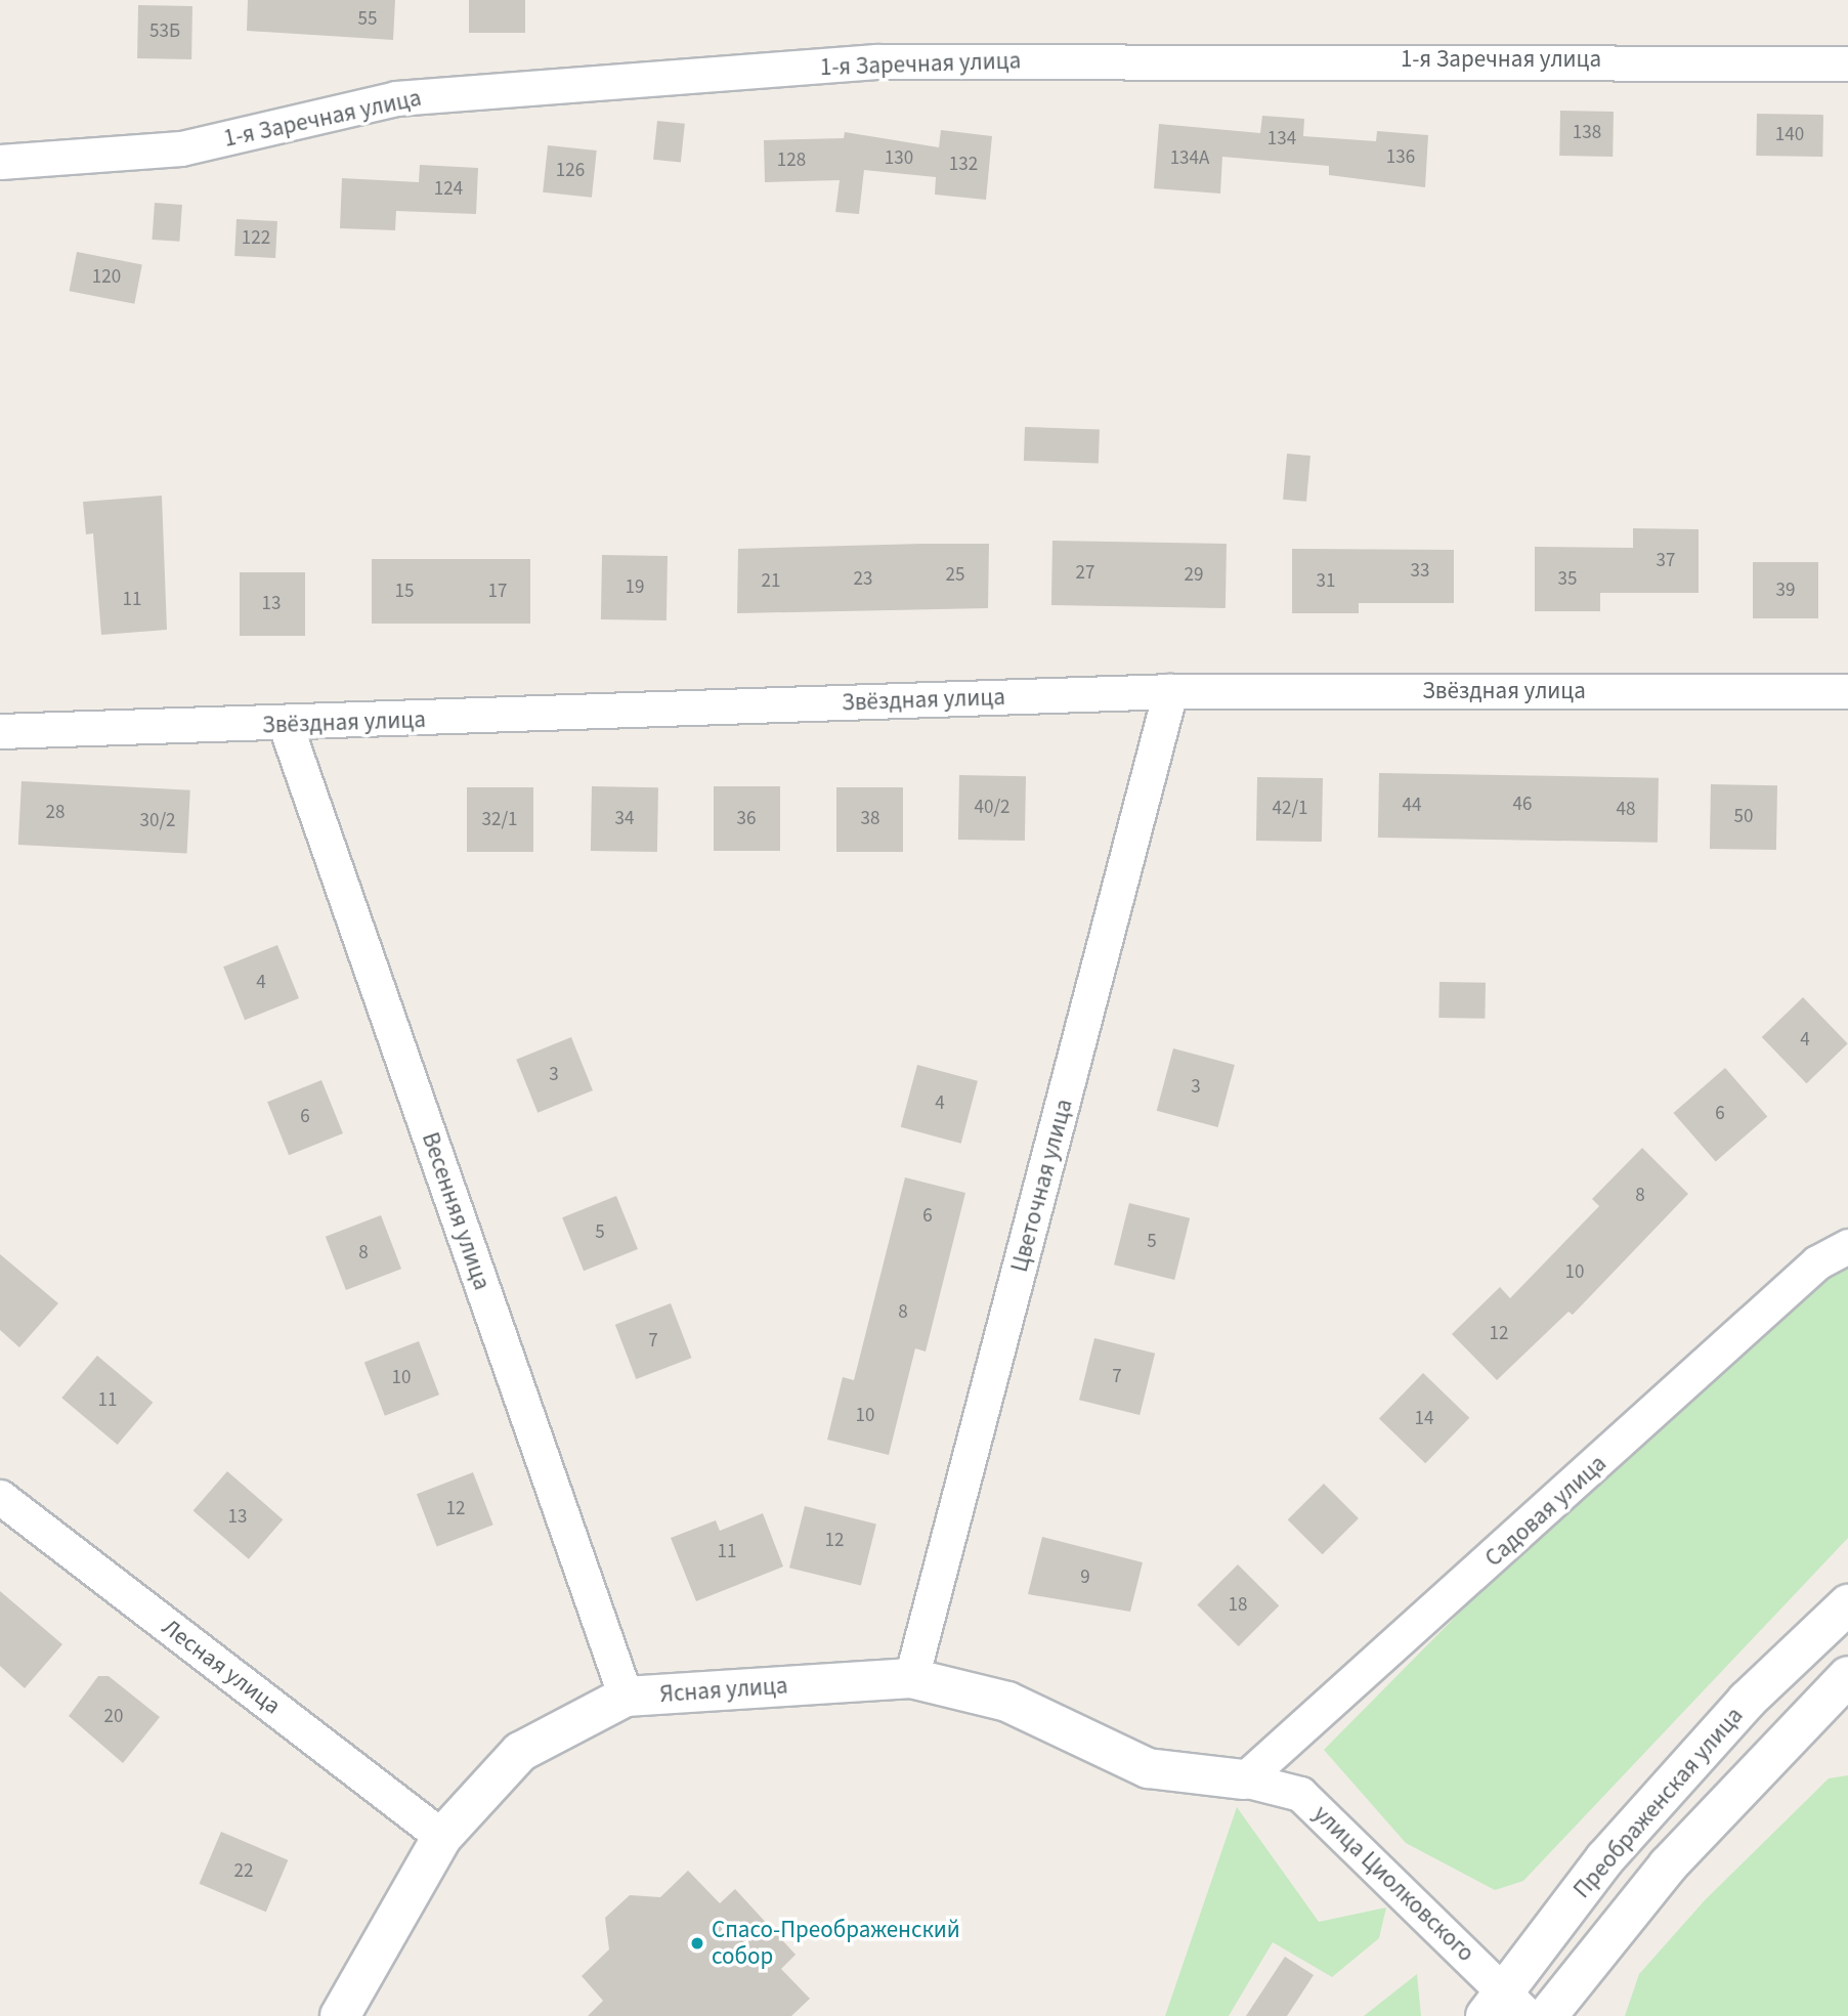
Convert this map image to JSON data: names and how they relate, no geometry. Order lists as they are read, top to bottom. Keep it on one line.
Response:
{"streets":{"street":["1-я Заречная улица","Звёздная улица","Цветочная улица","Весенняя улица","Садовая улица","Лесная улица","Ясная улица","Преображенская улица","улица Циолковского"]},"crossings":[["Звёздная улица","Цветочная улица"],["Звёздная улица","Весенняя улица"],["Цветочная улица","Ясная улица"],["Весенняя улица","Ясная улица"],["Садовая улица","Ясная улица"],["Садовая улица","улица Циолковского"],["Лесная улица","Ясная улица"],["Ясная улица","улица Циолковского"],["Преображенская улица","улица Циолковского"]],"places":["Спасо-Преображенский собор"],"house_numbers":["55","53Б","138","140","134","136","130","134А","128","132","126","124","122","120","37","33","27","25","29","23","35","21","31","19","39","15","17","11","13","46","44","40/2","42/1","48","28","50","34","36","38","32/1","30/2","4","4","3","3","4","6","6","8","6","5","5","8","10","8","12","7","7","10","11","10","14","12","13","12","11","9","18","20","22"]}
